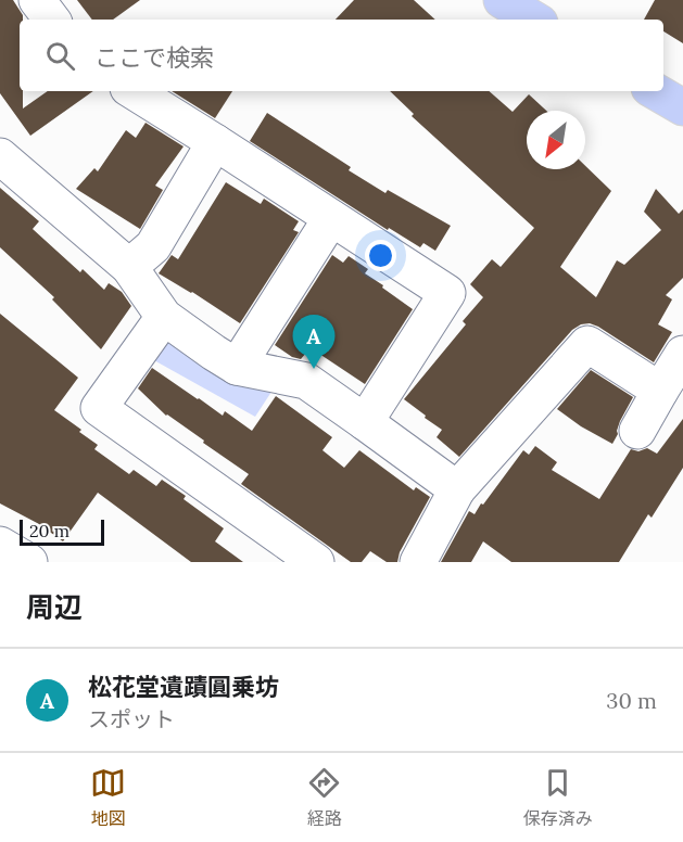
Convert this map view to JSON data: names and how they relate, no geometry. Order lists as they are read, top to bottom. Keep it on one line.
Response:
{"scale_bar":"20 m","north":"bottom left","page":{"search":"ここで検索","pins":"A","scale":"20 m","heading":"周辺","list":[{"mark":"A","name":"松花堂遺蹟圓乗坊","note":"スポット","value":"30 m"}],"nav":["地図","経路","保存済み"]}}
